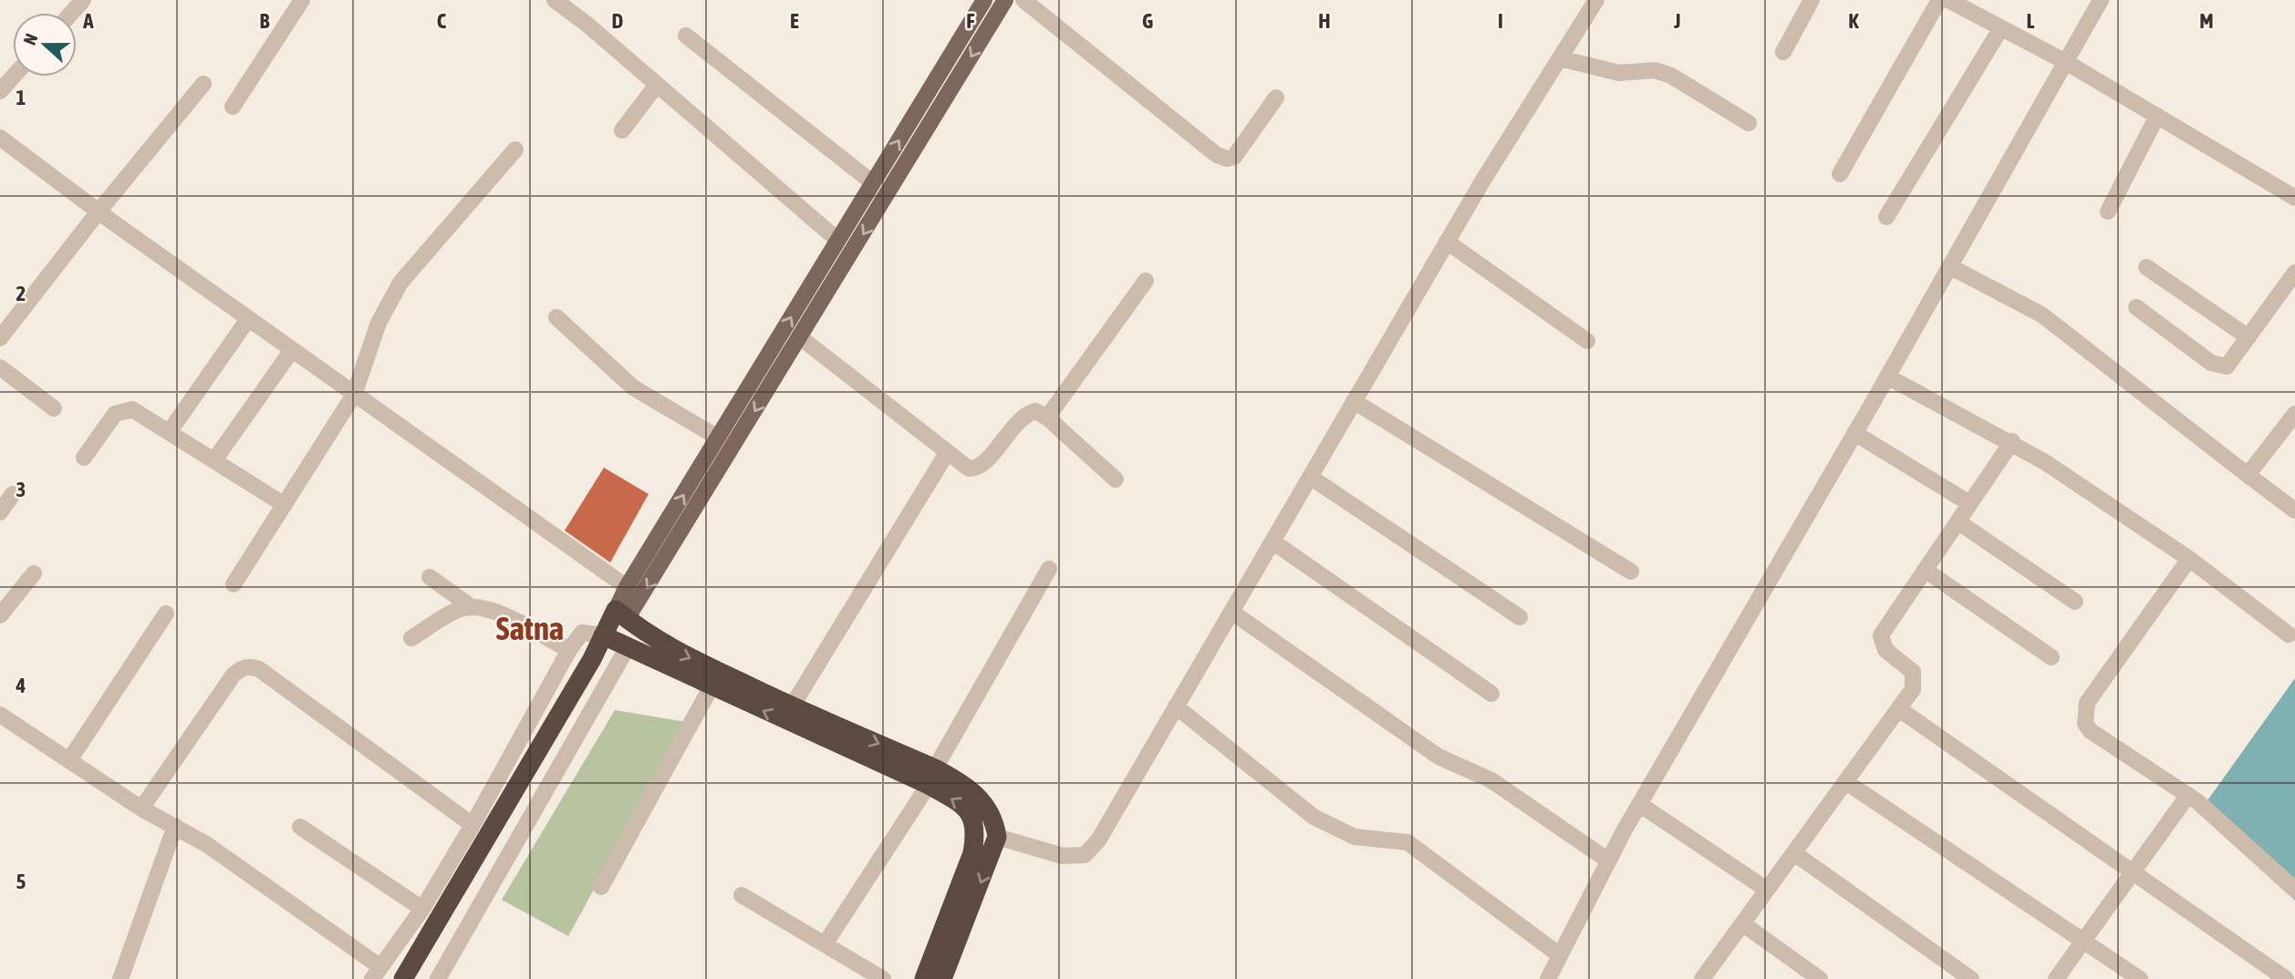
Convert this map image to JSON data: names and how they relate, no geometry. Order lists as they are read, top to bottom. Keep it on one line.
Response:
{"districts":["Satna"],"north":"left","grid":{"columns":["A","B","C","D","E","F","G","H","I","J","K","L","M"],"rows":["1","2","3","4","5"]}}
